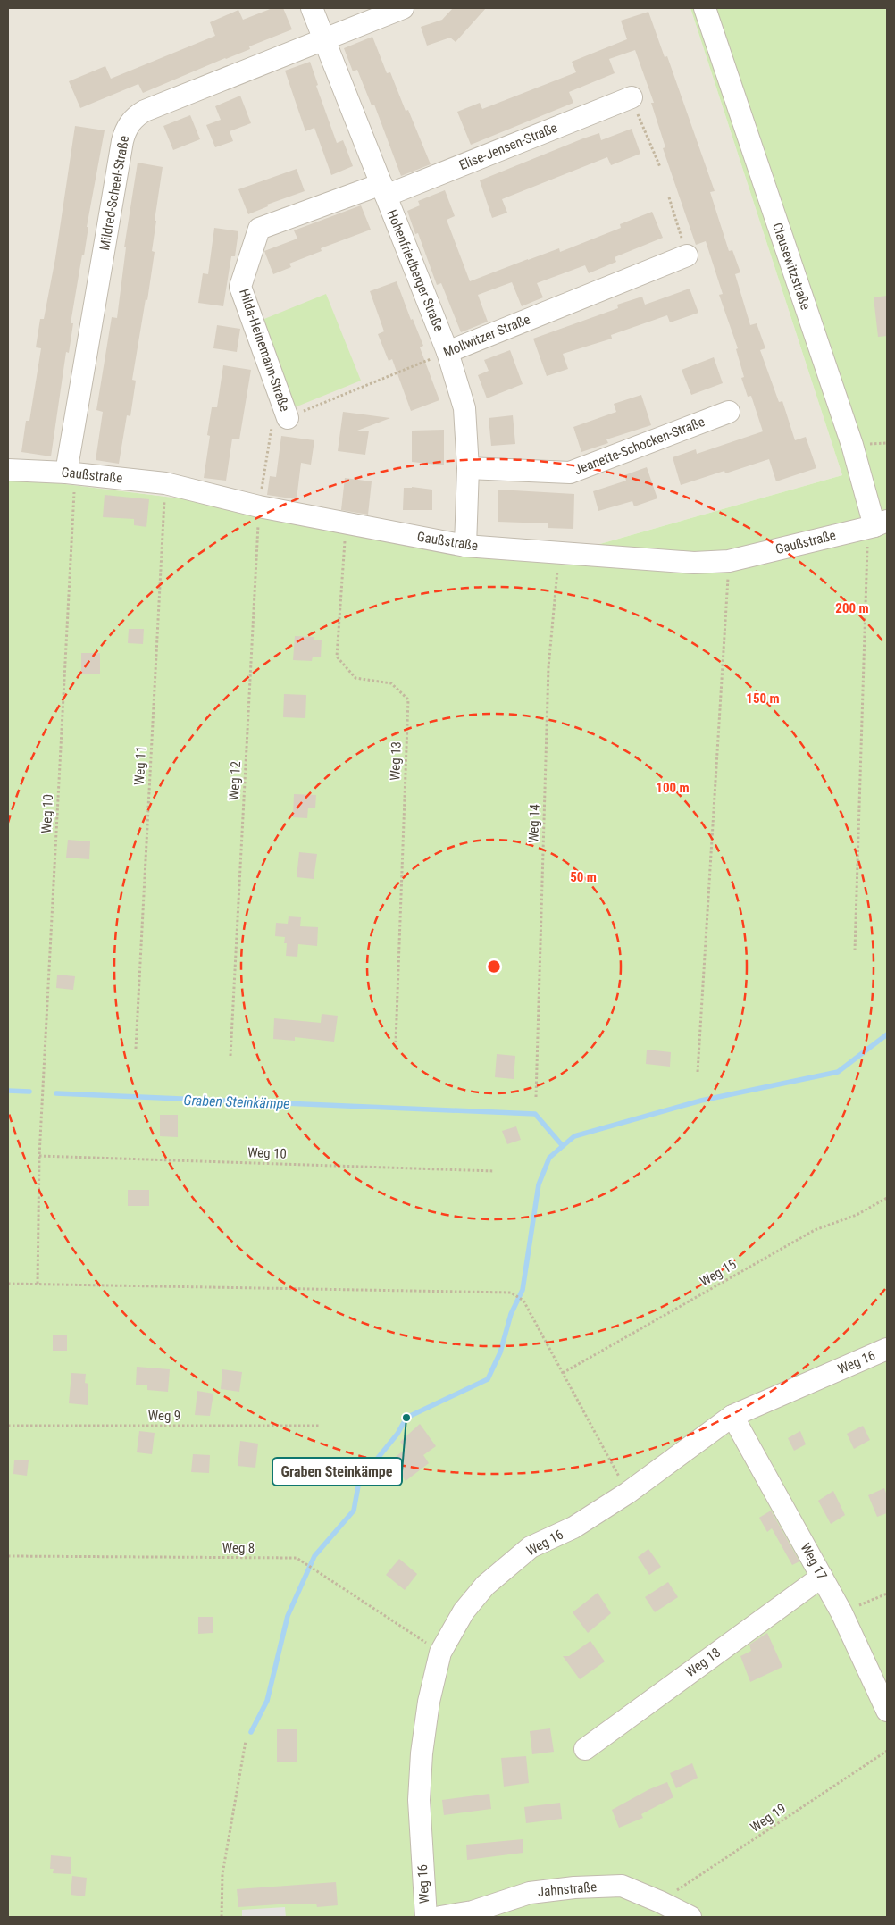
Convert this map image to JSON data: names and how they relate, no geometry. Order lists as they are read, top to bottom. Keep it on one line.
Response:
{"streets":{"street":["Elise-Jensen-Straße","Mildred-Scheel-Straße","Clausewitzstraße","Hohenfriedberger Straße","Mollwitzer Straße","Hilda-Heinemann-Straße","Jeanette-Schocken-Straße","Gaußstraße","Weg 16","Weg 17","Weg 18","Jahnstraße"],"path":["Weg 13","Weg 11","Weg 12","Weg 10","Weg 14","Weg 15","Weg 9","Weg 8","Weg 19"]},"crossings":[["Elise-Jensen-Straße","Hohenfriedberger Straße"],["Elise-Jensen-Straße","Hilda-Heinemann-Straße"],["Mildred-Scheel-Straße","Hohenfriedberger Straße"],["Mildred-Scheel-Straße","Gaußstraße"],["Mildred-Scheel-Straße","Weg 10"],["Clausewitzstraße","Gaußstraße"],["Hohenfriedberger Straße","Mollwitzer Straße"],["Hohenfriedberger Straße","Hilda-Heinemann-Straße"],["Hohenfriedberger Straße","Jeanette-Schocken-Straße"],["Hohenfriedberger Straße","Gaußstraße"],["Mollwitzer Straße","Hilda-Heinemann-Straße"],["Mollwitzer Straße","Gaußstraße"],["Mollwitzer Straße","Weg 12"],["Gaußstraße","Weg 13"],["Gaußstraße","Weg 11"],["Gaußstraße","Weg 12"],["Gaußstraße","Weg 10"],["Gaußstraße","Weg 14"],["Weg 16","Weg 8"],["Weg 16","Weg 17"],["Weg 17","Weg 18"],["Weg 19","Jahnstraße"]],"water":["Graben Steinkämpe"],"places":["Graben Steinkämpe"],"rings":["200 m","150 m","100 m","50 m"]}
